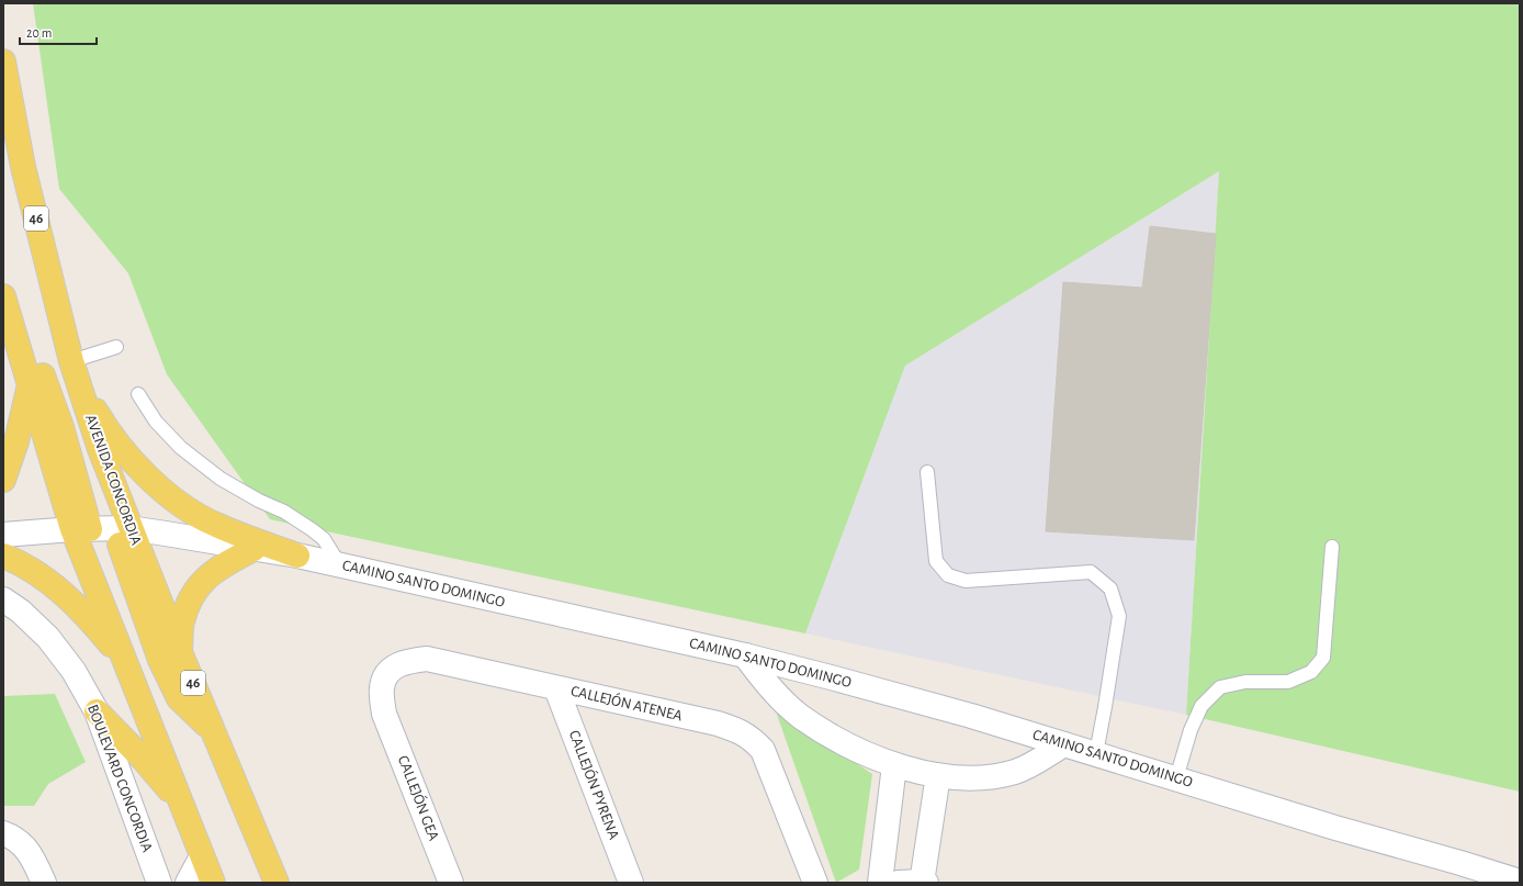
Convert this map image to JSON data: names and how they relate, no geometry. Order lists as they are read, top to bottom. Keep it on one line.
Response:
{"streets":{"main road":["46","AVENIDA CONCORDIA"],"street":["CAMINO SANTO DOMINGO","CALLEJÓN ATENEA","BOULEVARD CONCORDIA","CALLEJÓN PYRENA","CALLEJÓN GEA"]},"crossings":[["AVENIDA CONCORDIA","CAMINO SANTO DOMINGO"],["CALLEJÓN ATENEA","CALLEJÓN PYRENA"],["CALLEJÓN ATENEA","CALLEJÓN GEA"]],"scale_bar":"20 m"}
